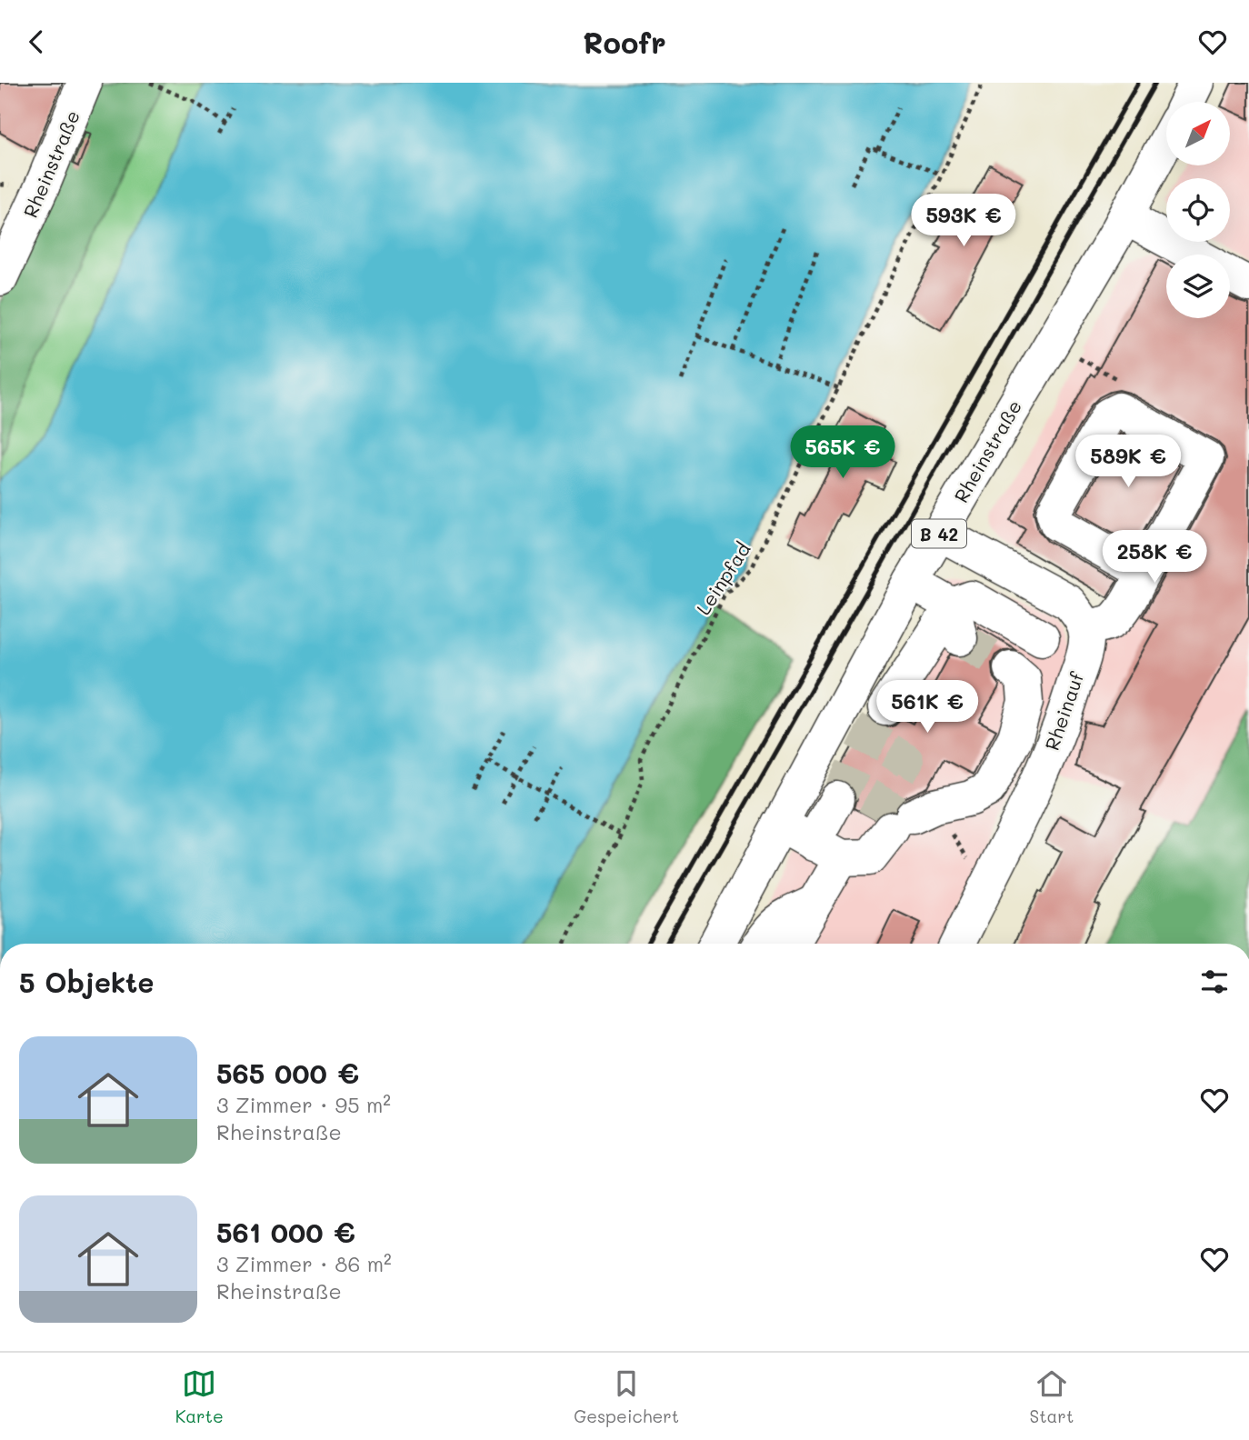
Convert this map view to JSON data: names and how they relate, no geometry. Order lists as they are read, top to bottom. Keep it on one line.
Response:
{"streets":{"main road":["Rheinstraße","B 42","Rheinauf"],"path":["Leinpfad"]},"north":"top right","page":{"header":"Roofr","price":["593K €","565K €","589K €","258K €","561K €"],"heading":"5 Objekte","list":[{"name":"565 000 €","note":"3 Zimmer · 95 m² · Rheinstraße"},{"name":"561 000 €","note":"3 Zimmer · 86 m² · Rheinstraße"}],"tabs":["Karte","Gespeichert","Start"]}}
